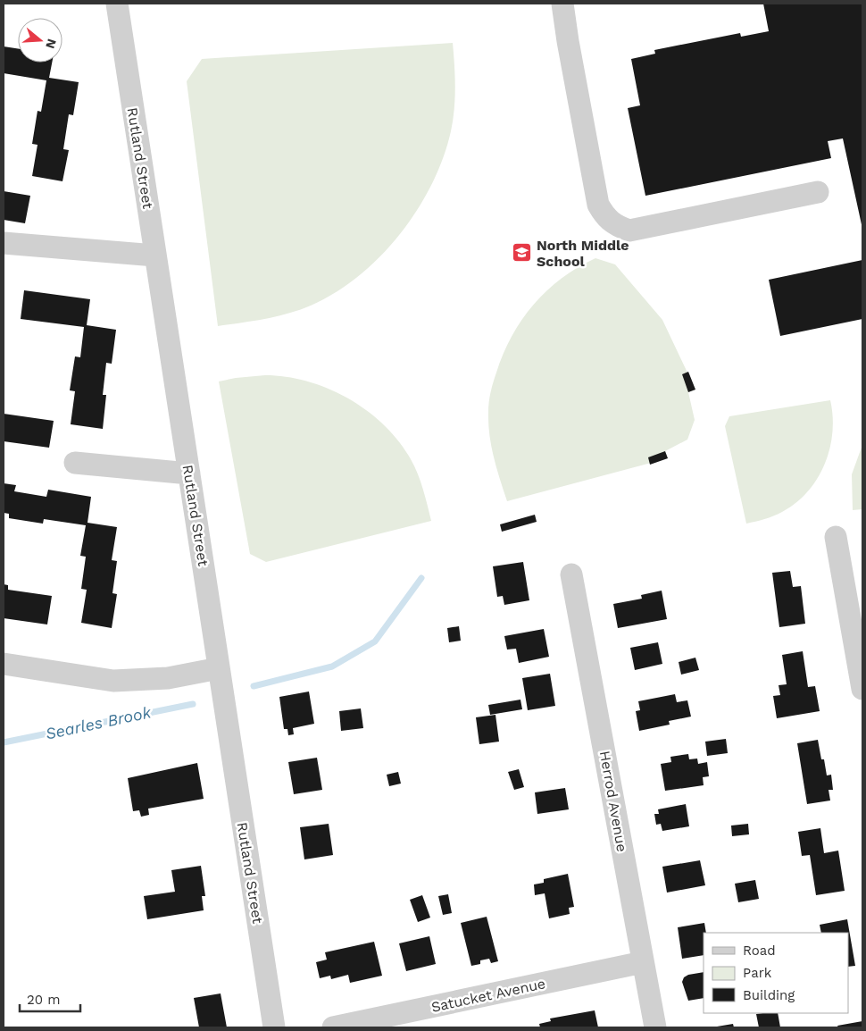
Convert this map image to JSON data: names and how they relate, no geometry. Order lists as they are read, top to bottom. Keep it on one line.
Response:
{"streets":{"street":["Rutland Street","Herrod Avenue","Satucket Avenue"]},"crossings":[["Herrod Avenue","Satucket Avenue"]],"water":["Searles Brook"],"places":{"school or university":["North Middle School"]},"legend":["Road","Park","Building"],"scale_bar":"20 m","north":"right"}
